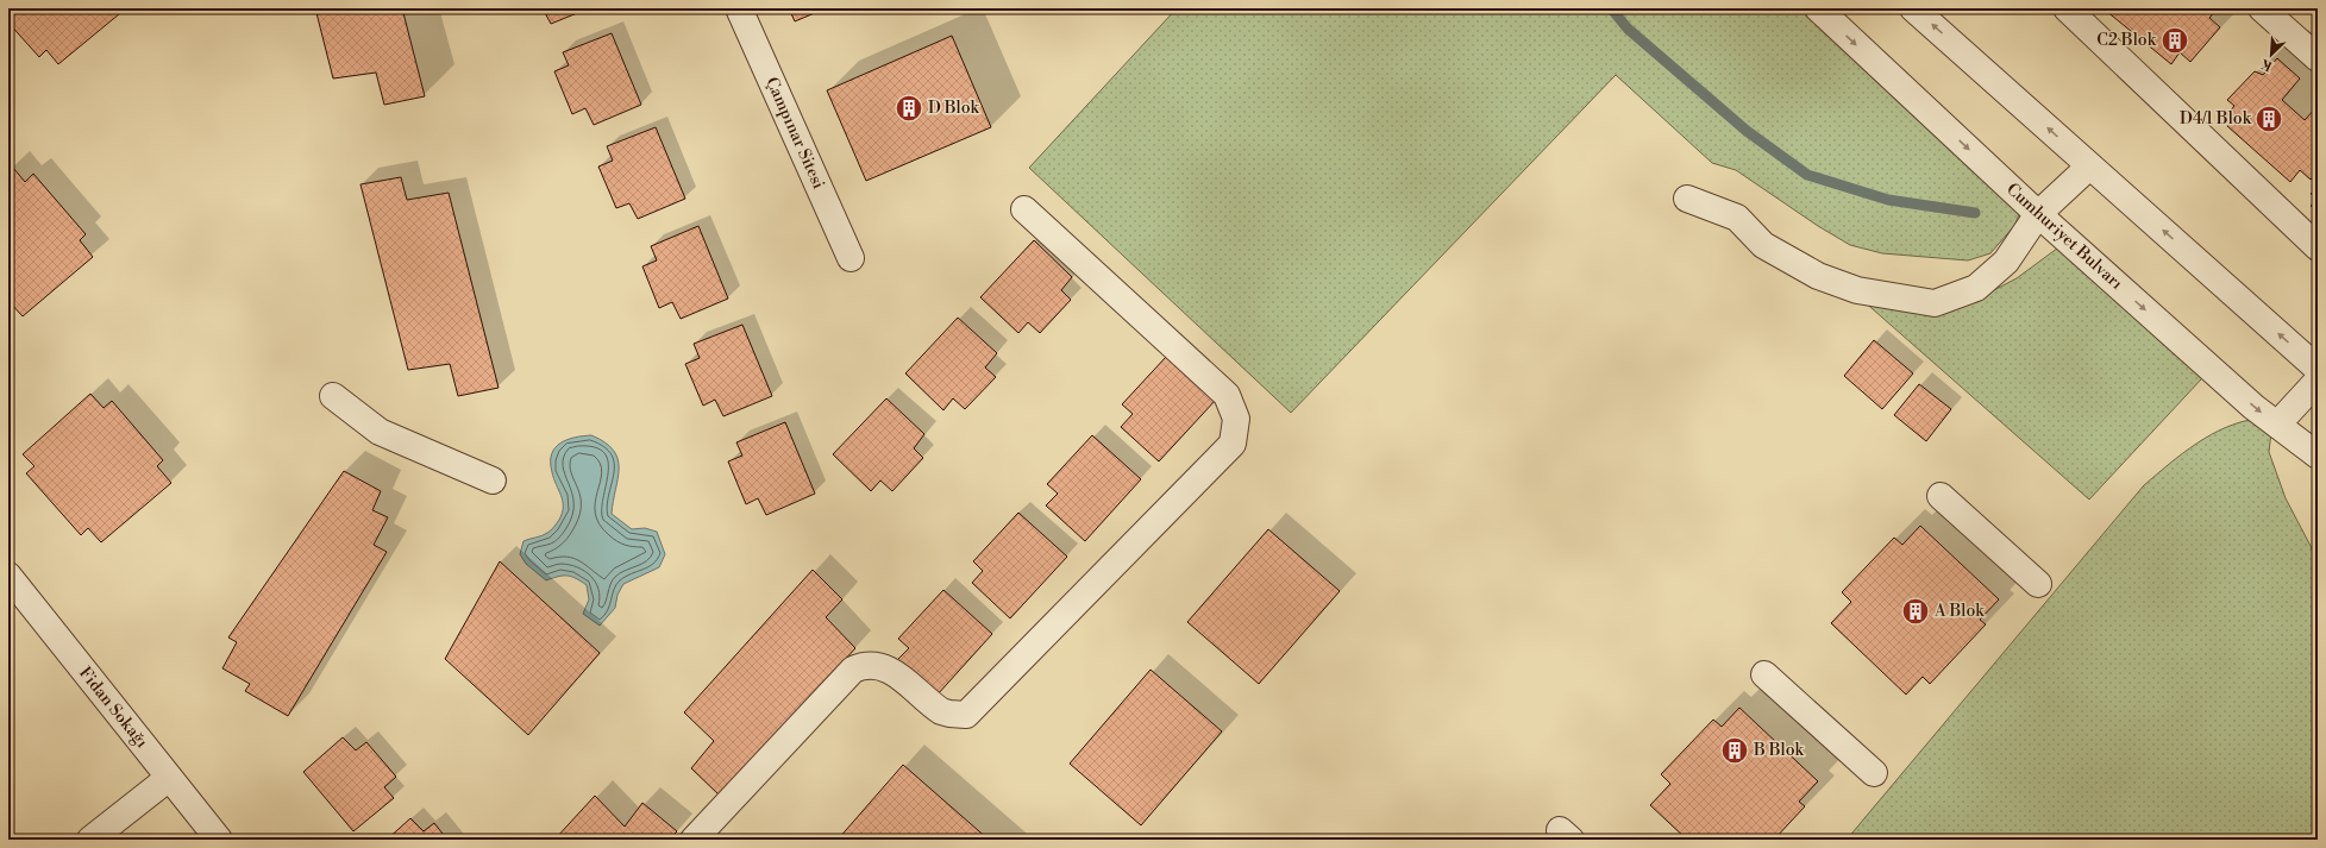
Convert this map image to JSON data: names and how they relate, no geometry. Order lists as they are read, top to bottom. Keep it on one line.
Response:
{"streets":{"street":["Çampınar Sitesi","Cumhuriyet Bulvarı","Fidan Sokağı"]},"places":{"building":["C2 Blok","D Blok","D4/1 Blok","A Blok","B Blok"]},"north":"bottom left"}
